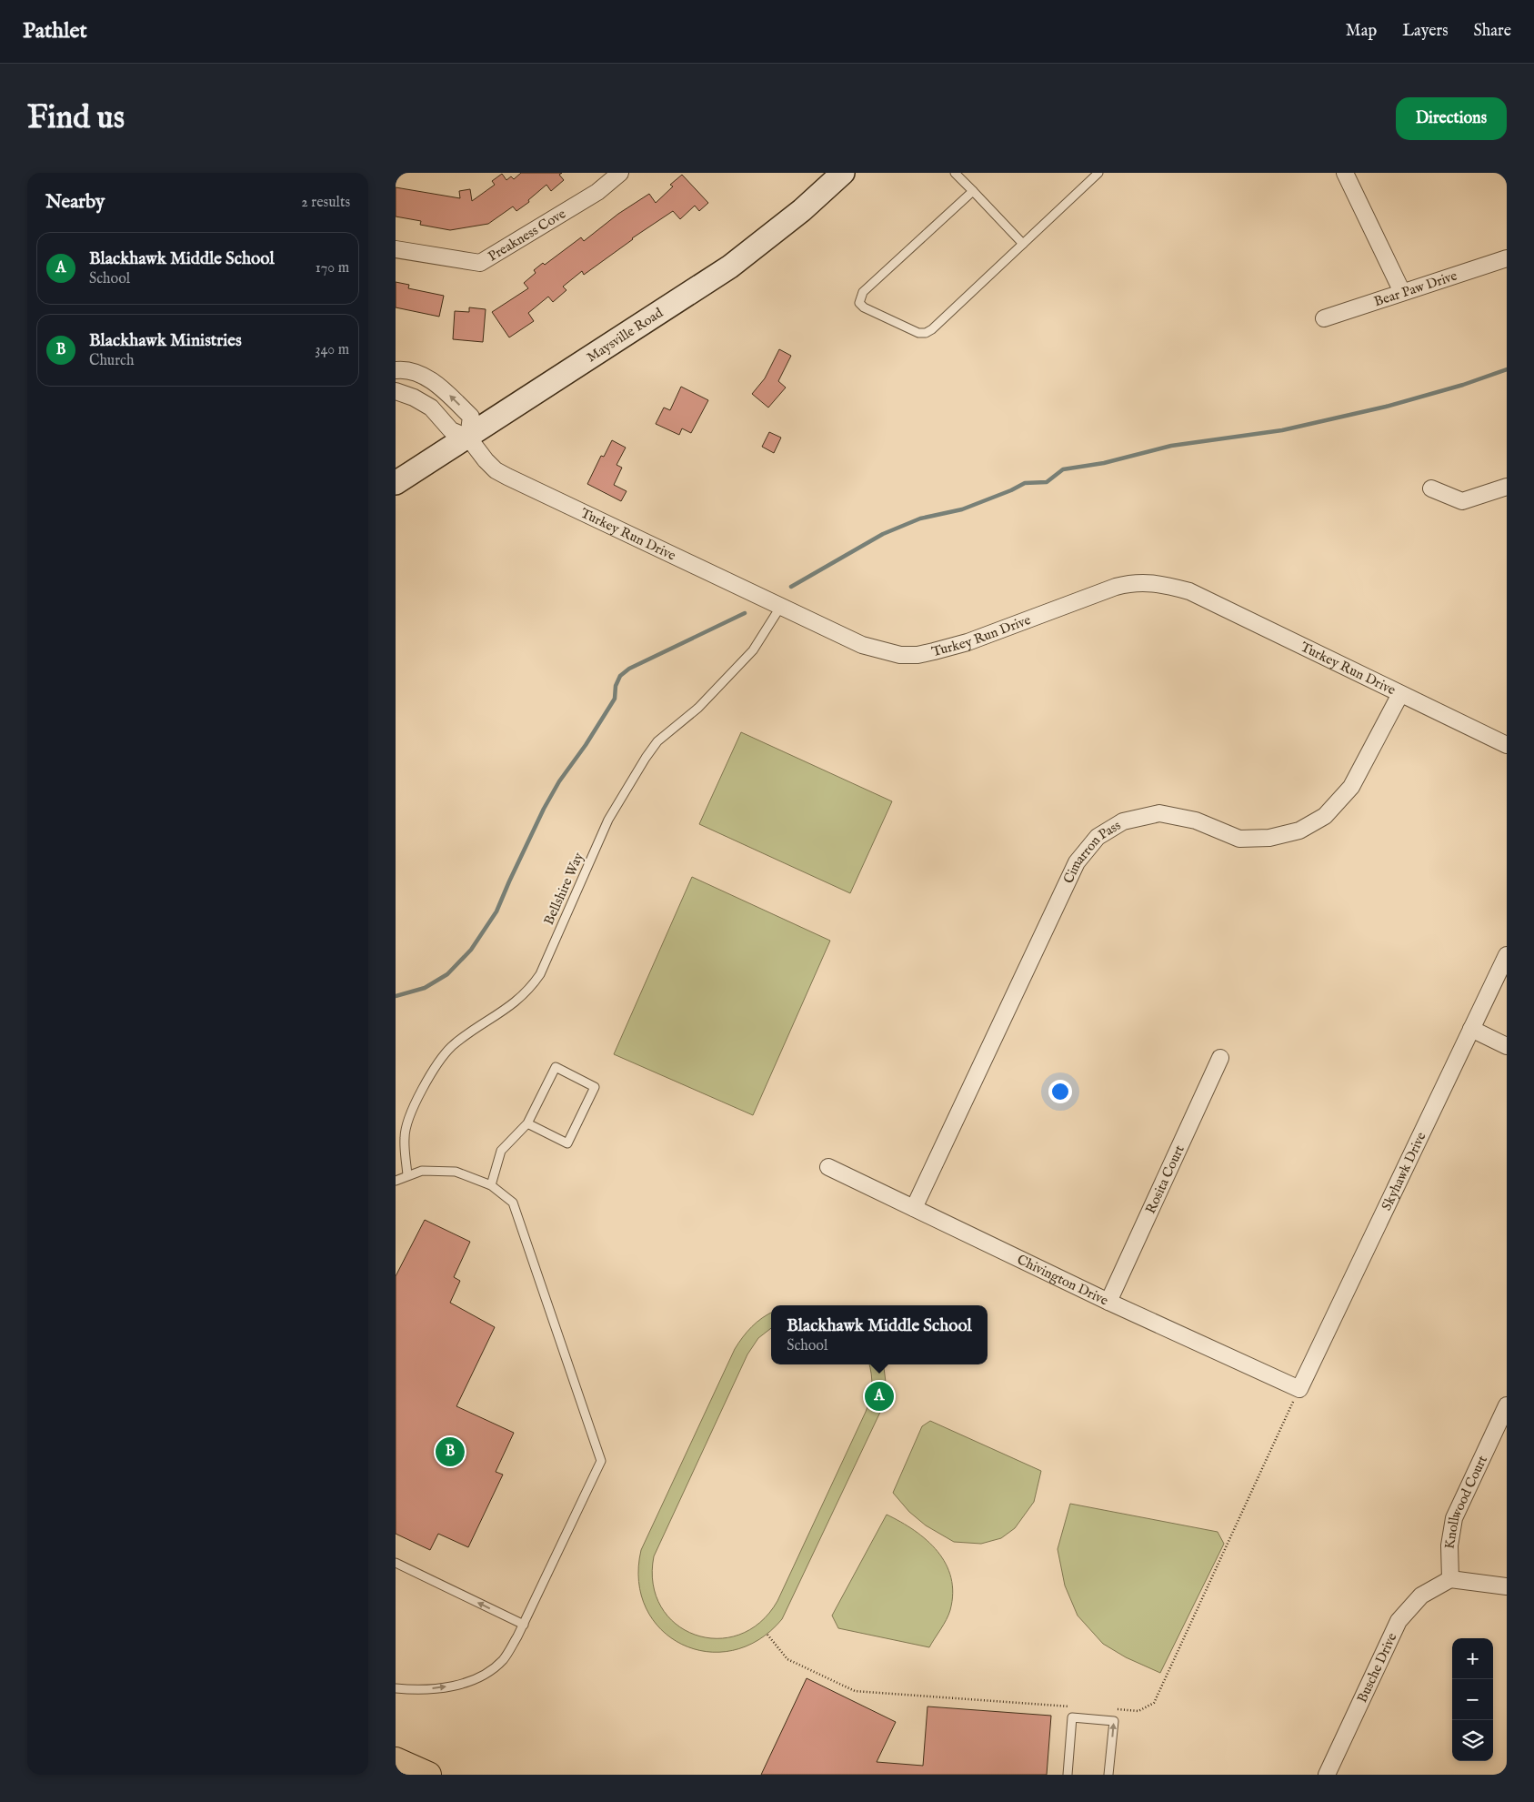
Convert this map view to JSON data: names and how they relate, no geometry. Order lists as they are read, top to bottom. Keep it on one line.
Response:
{"streets":{"main road":["Maysville Road"],"street":["Preakness Cove","Bear Paw Drive","Turkey Run Drive","Cimarron Pass","Skyhawk Drive","Rosita Court","Chivington Drive","Knollwood Court","Busche Drive"],"lane":["Bellshire Way"]},"crossings":[["Maysville Road","Turkey Run Drive"],["Turkey Run Drive","Cimarron Pass"],["Turkey Run Drive","Bellshire Way"],["Cimarron Pass","Chivington Drive"],["Skyhawk Drive","Chivington Drive"],["Rosita Court","Chivington Drive"],["Knollwood Court","Busche Drive"]],"page":{"header":"Pathlet","nav":["Map","Layers","Share"],"buttons":"Directions","title":"Find us","heading":["Nearby","2 results"],"list":[{"mark":"A","name":"Blackhawk Middle School","note":"School","value":"170 m"},{"mark":"B","name":"Blackhawk Ministries","note":"Church","value":"340 m"}],"popup":["Blackhawk Middle School","School"],"pins":["A","B"],"map_buttons":["+","−"]}}
